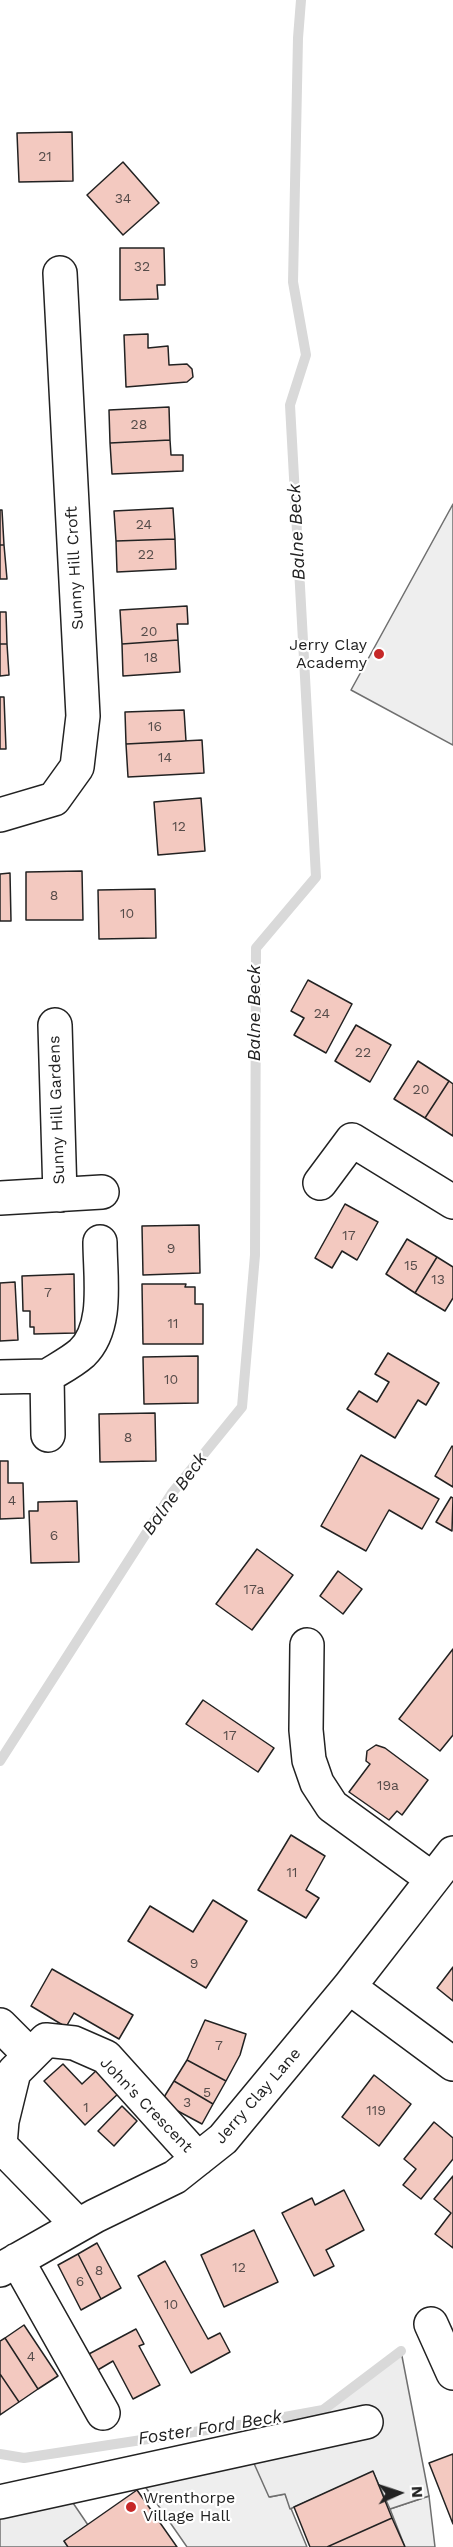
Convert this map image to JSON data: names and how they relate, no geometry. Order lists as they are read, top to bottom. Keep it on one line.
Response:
{"streets":{"street":["Sunny Hill Croft","Sunny Hill Gardens","Jerry Clay Lane","John's Crescent"]},"crossings":[["Jerry Clay Lane","John's Crescent"]],"water":["Balne Beck","Foster Ford Beck"],"places":["Jerry Clay Academy","Wrenthorpe Village Hall"],"house_numbers":["21","34","32","28","24","22","20","18","16","14","12","8","10","24","22","20","17","9","15","13","7","11","10","8","4","6","17a","17","19a","11","9","7","5","3","1","119","12","8","6","10","4"],"north":"right"}
